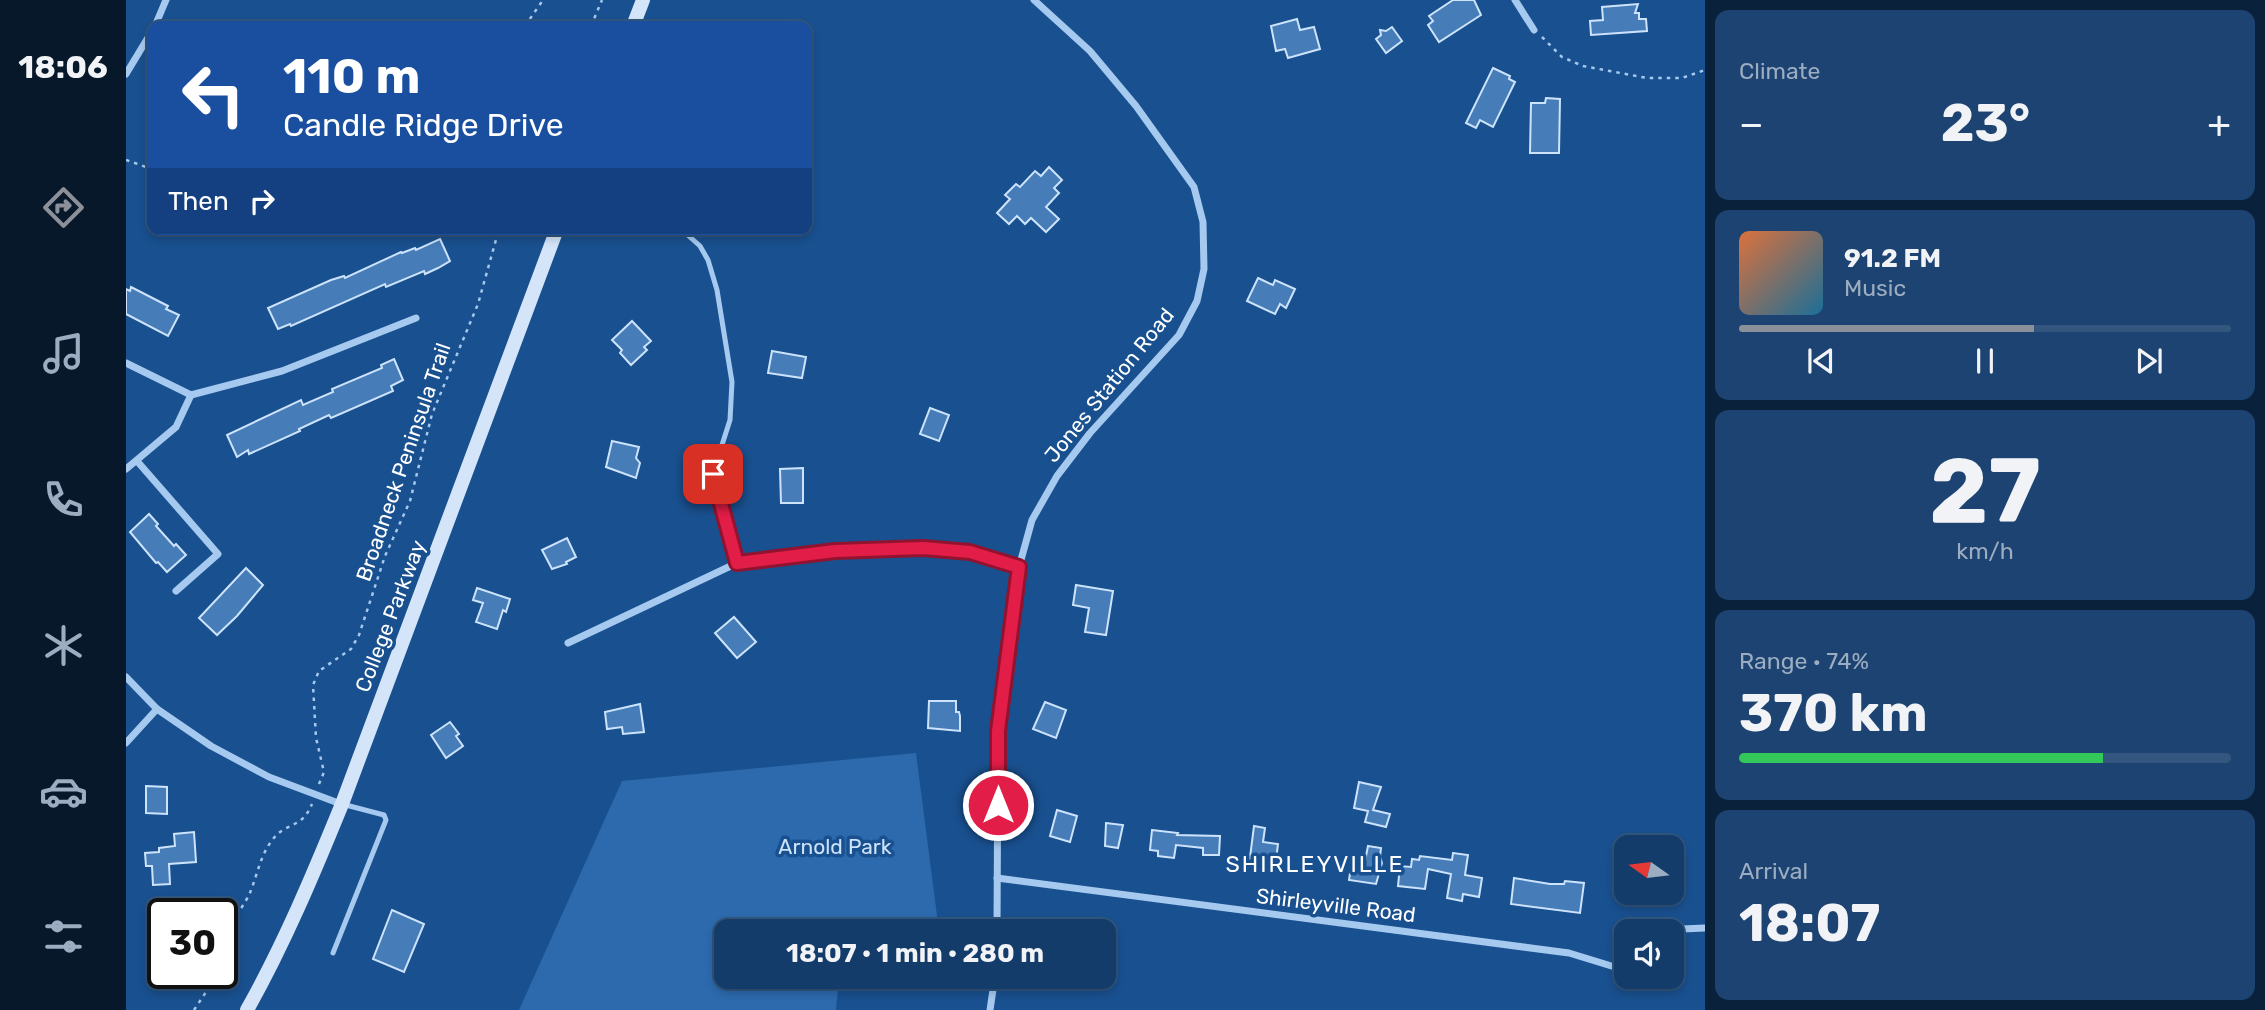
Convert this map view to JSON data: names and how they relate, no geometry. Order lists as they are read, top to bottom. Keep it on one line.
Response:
{"streets":{"main road":["College Parkway"],"street":["Jones Station Road","Shirleyville Road"],"path":["Broadneck Peninsula Trail"]},"crossings":[["Jones Station Road","Shirleyville Road"]],"districts":["SHIRLEYVILLE"],"parks":["Arnold Park"],"north":"left","page":{"tabs":"18:06","tile":["Climate",["27","km/h"],["Range · 74%","370 km"],["Arrival","18:07"]],"turn":["110 m","Candle Ridge Drive"],"heat":["−","23°","+"],"then":"Then","song":["91.2 FM","Music"],"limit":"30","trip":"18:07 · 1 min · 280 m"}}
